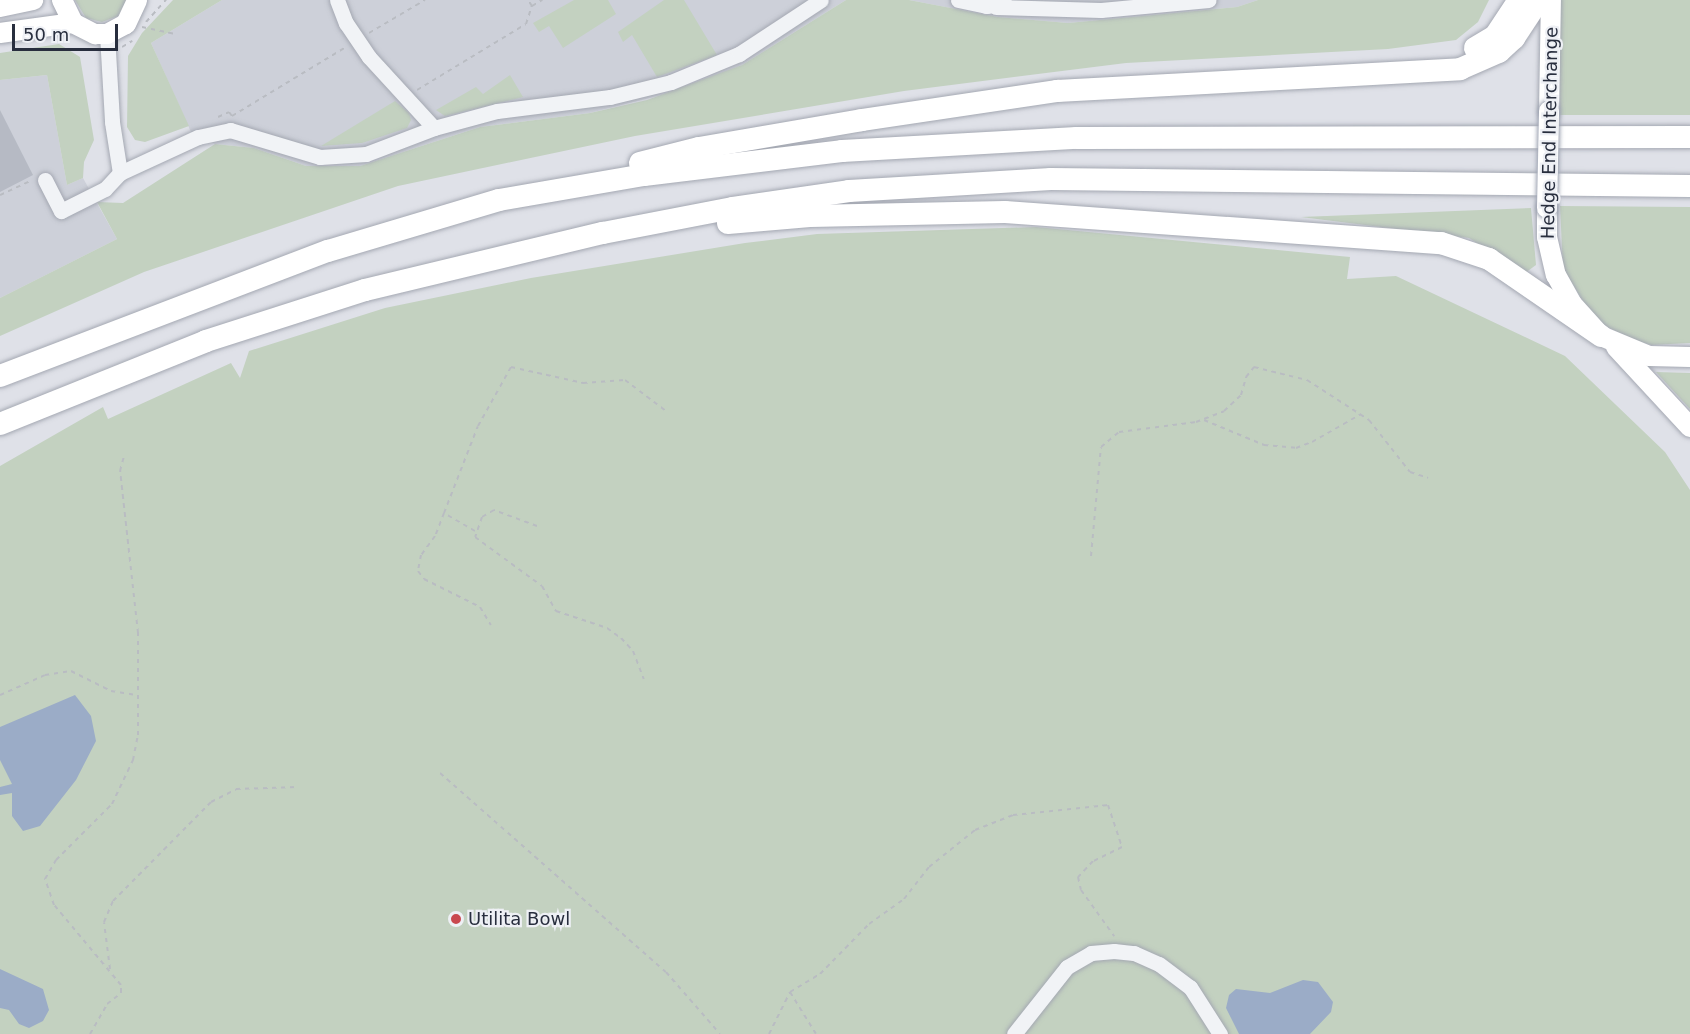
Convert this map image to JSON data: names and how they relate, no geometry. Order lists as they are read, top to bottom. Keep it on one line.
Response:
{"streets":{"main road":["Hedge End Interchange"]},"places":["Utilita Bowl"],"scale_bar":"50 m"}
